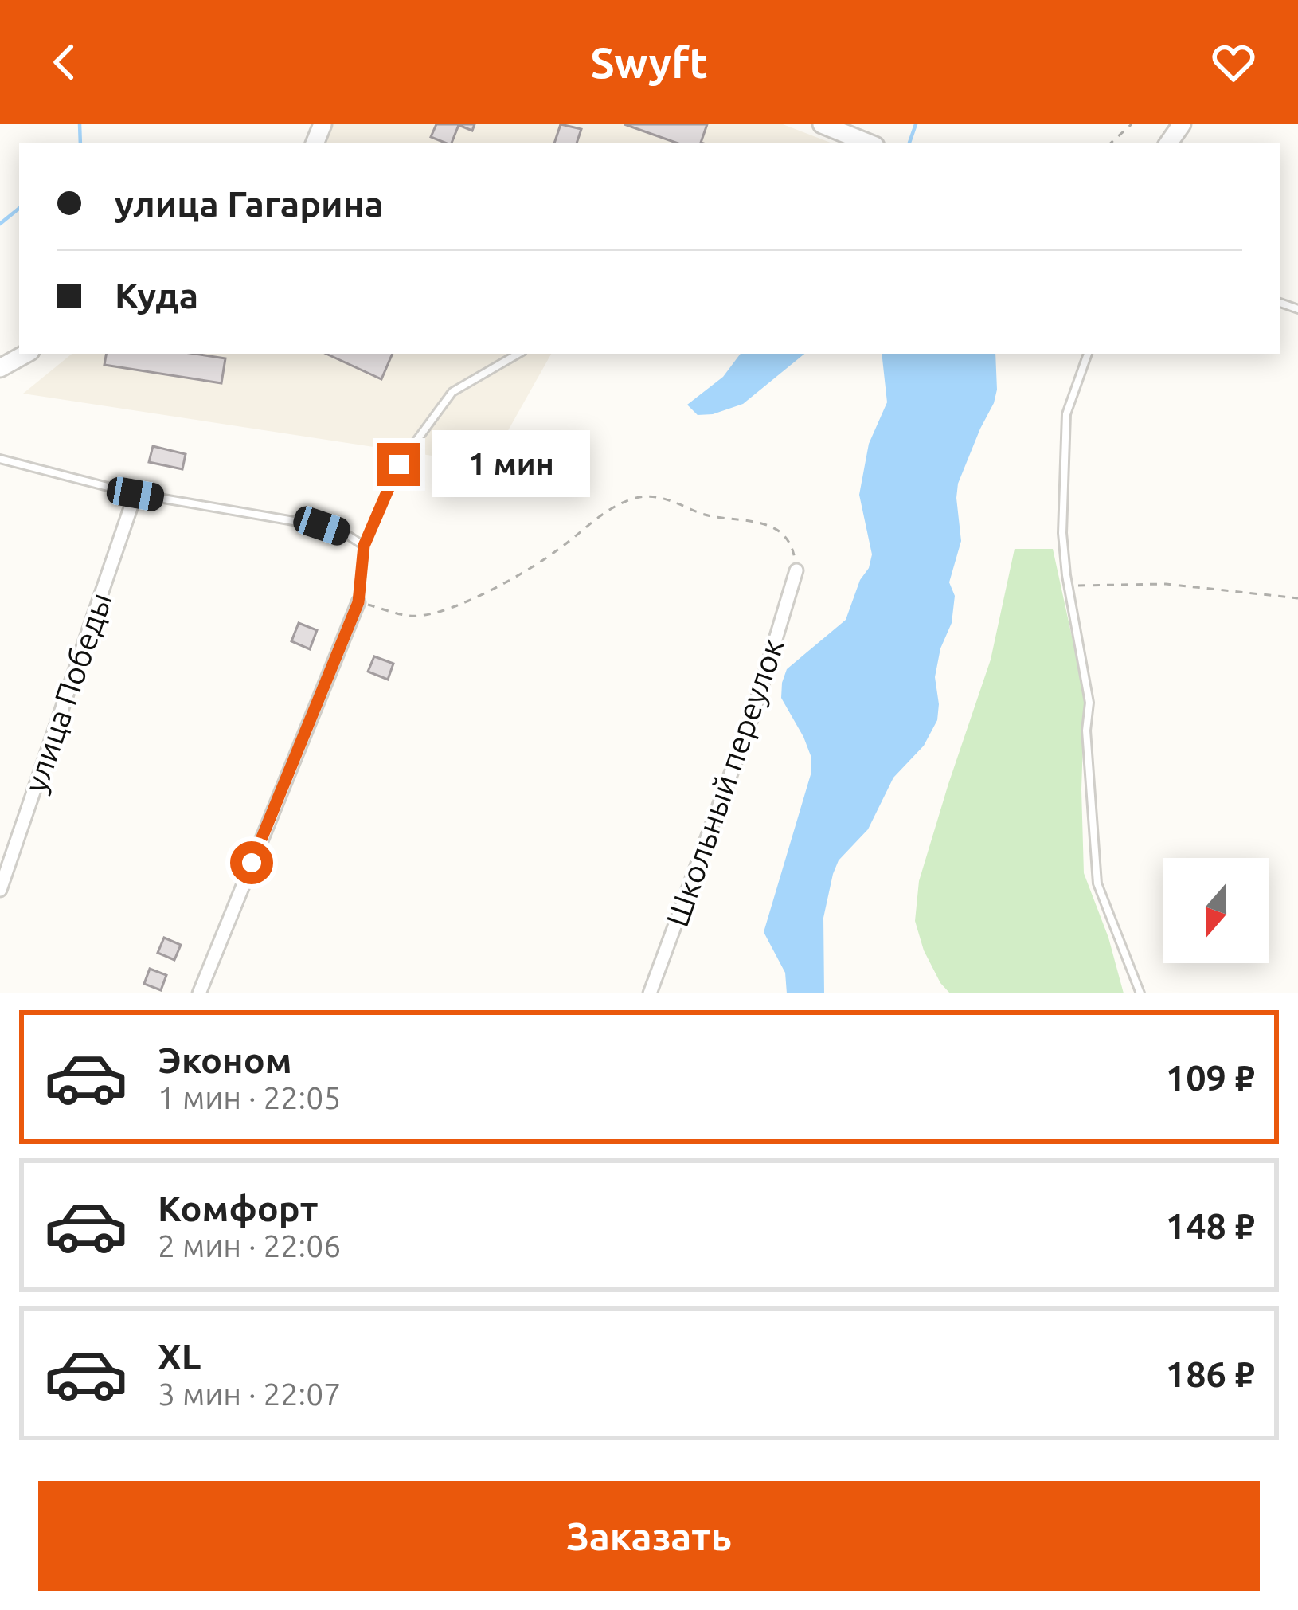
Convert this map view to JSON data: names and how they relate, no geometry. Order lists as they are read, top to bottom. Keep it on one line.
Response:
{"streets":{"street":["улица Победы","Школьный переулок"]},"north":"bottom","page":{"header":"Swyft","banner":["улица Гагарина","Куда"],"bubble":"1 мин","list":[{"name":"Эконом","note":"1 мин · 22:05","value":"109 ₽"},{"name":"Комфорт","note":"2 мин · 22:06","value":"148 ₽"},{"name":"XL","note":"3 мин · 22:07","value":"186 ₽"}],"buttons":"Заказать"}}
